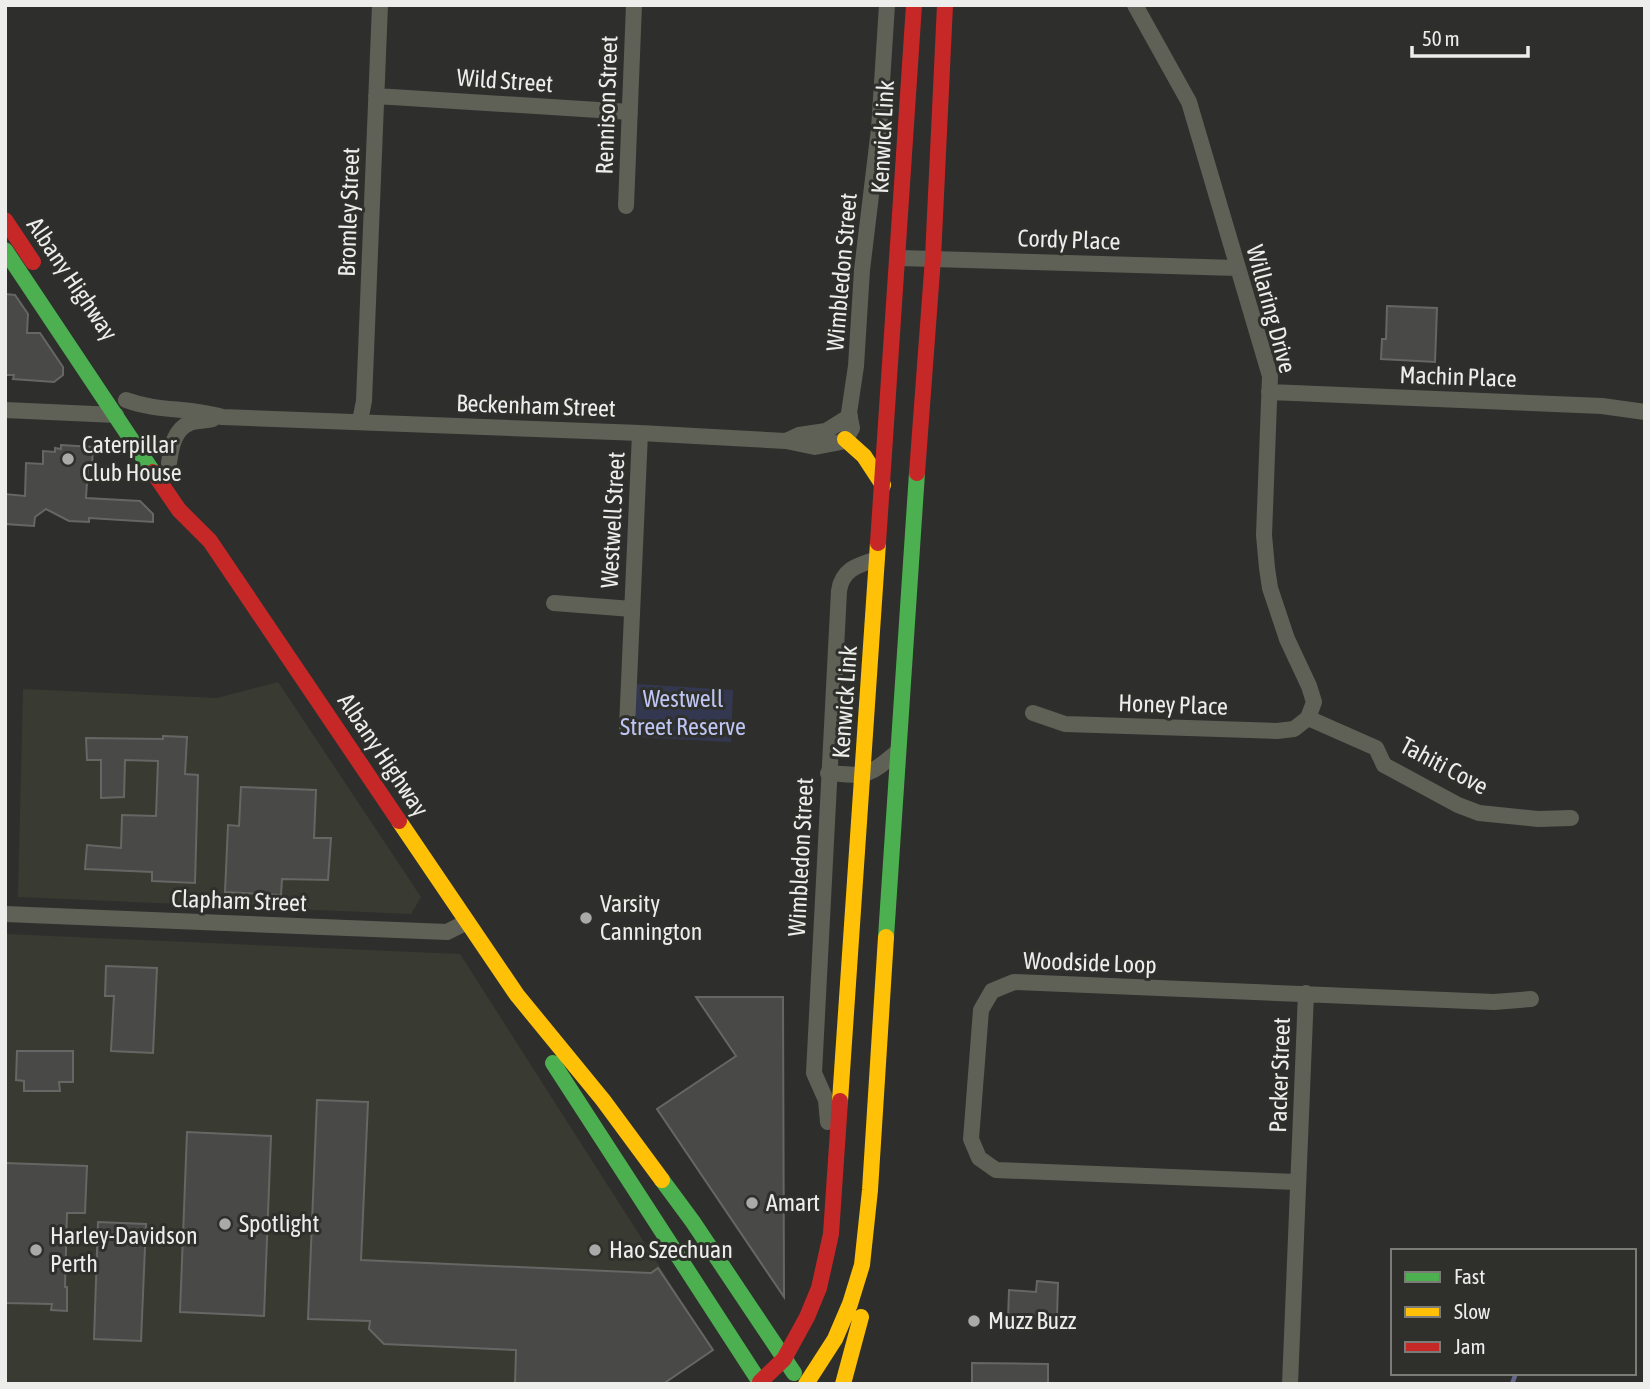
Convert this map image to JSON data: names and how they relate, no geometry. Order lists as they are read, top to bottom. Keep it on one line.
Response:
{"streets":{"highway":["Kenwick Link","Albany Highway"],"street":["Wild Street","Rennison Street","Bromley Street","Cordy Place","Wimbledon Street","Willaring Drive","Machin Place","Beckenham Street","Westwell Street","Honey Place","Tahiti Cove","Clapham Street","Woodside Loop","Packer Street"]},"crossings":[["Wild Street","Rennison Street"],["Wild Street","Bromley Street"],["Kenwick Link","Cordy Place"],["Kenwick Link","Wimbledon Street"],["Kenwick Link","Albany Highway"],["Bromley Street","Beckenham Street"],["Cordy Place","Willaring Drive"],["Wimbledon Street","Beckenham Street"],["Albany Highway","Clapham Street"],["Willaring Drive","Machin Place"],["Willaring Drive","Honey Place"],["Willaring Drive","Tahiti Cove"],["Beckenham Street","Westwell Street"],["Honey Place","Tahiti Cove"],["Woodside Loop","Packer Street"]],"parks":["Westwell Street Reserve"],"places":["Caterpillar Club House","Varsity Cannington","Amart","Spotlight","Harley-Davidson Perth","Hao Szechuan","Muzz Buzz"],"legend":["Fast","Slow","Jam"],"scale_bar":"50 m"}
